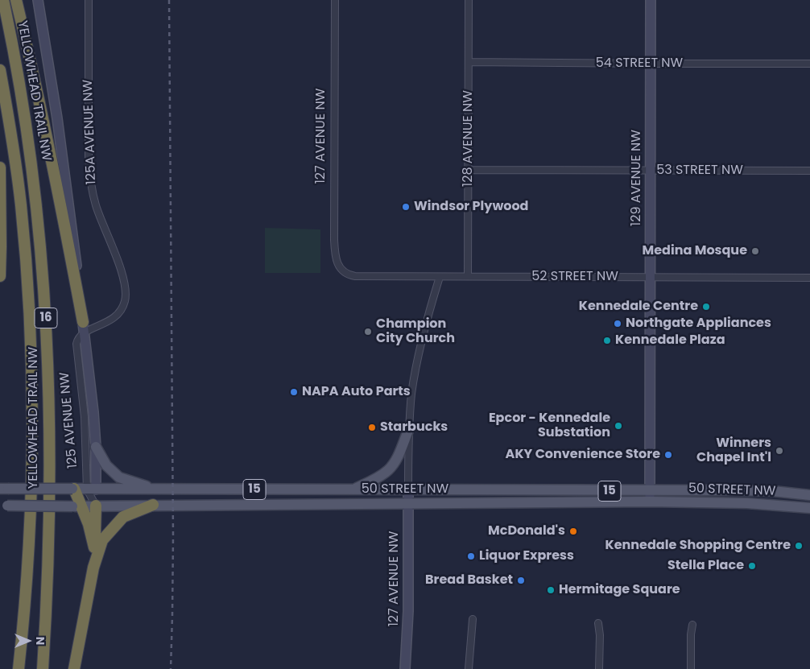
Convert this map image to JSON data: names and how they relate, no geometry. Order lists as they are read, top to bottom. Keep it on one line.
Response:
{"streets":{"highway":["YELLOWHEAD TRAIL NW","16"],"main road":["15","50 STREET NW"],"street":["54 STREET NW","125A AVENUE NW","127 AVENUE NW","128 AVENUE NW","53 STREET NW","129 AVENUE NW","52 STREET NW","125 AVENUE NW"]},"crossings":[["54 STREET NW","128 AVENUE NW"],["54 STREET NW","129 AVENUE NW"],["125A AVENUE NW","125 AVENUE NW"],["127 AVENUE NW","52 STREET NW"],["127 AVENUE NW","50 STREET NW"],["128 AVENUE NW","53 STREET NW"],["128 AVENUE NW","52 STREET NW"],["53 STREET NW","129 AVENUE NW"],["129 AVENUE NW","52 STREET NW"],["129 AVENUE NW","50 STREET NW"],["125 AVENUE NW","50 STREET NW"]],"places":["Windsor Plywood","Medina Mosque","Kennedale Centre","Northgate Appliances","Champion City Church","Kennedale Plaza","NAPA Auto Parts","Epcor - Kennedale Substation","Starbucks","Winners Chapel Int'l","AKY Convenience Store","McDonald's","Kennedale Shopping Centre","Liquor Express","Stella Place","Bread Basket","Hermitage Square"],"north":"right"}
